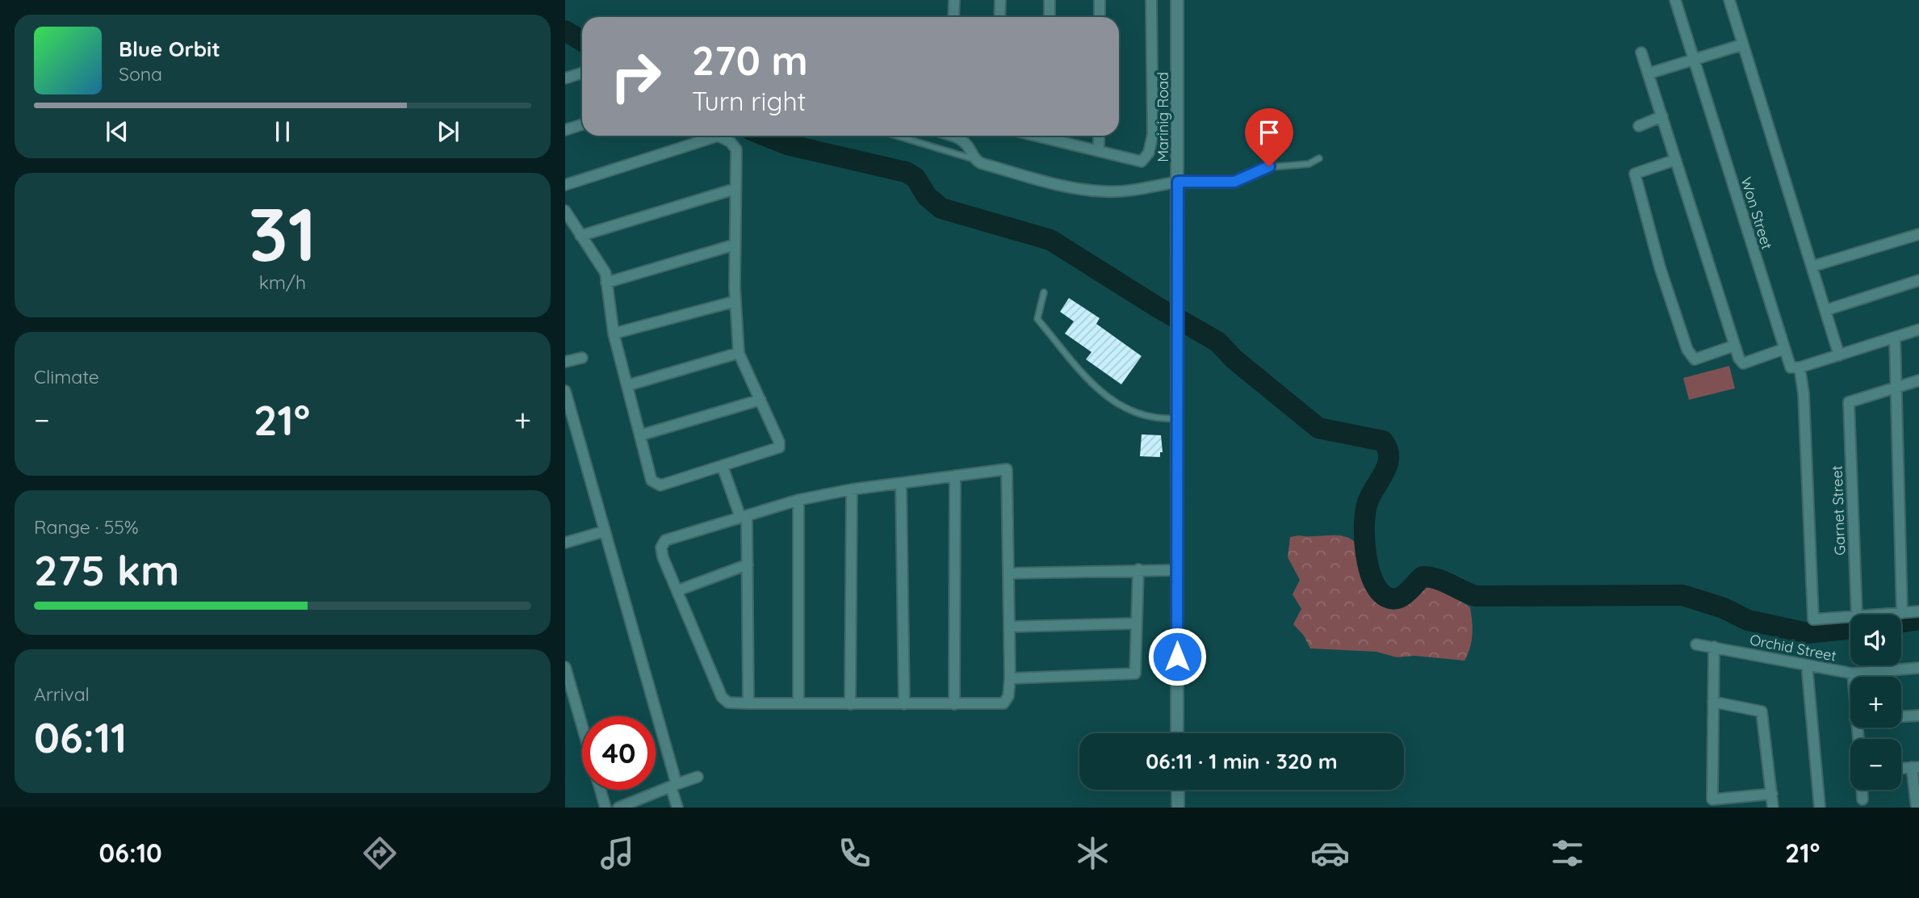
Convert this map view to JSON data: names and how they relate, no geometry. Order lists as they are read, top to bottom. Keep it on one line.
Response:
{"streets":{"street":["Marinig Road","Won Street","Garnet Street","Orchid Street"]},"page":{"turn":["270 m","Turn right"],"song":["Blue Orbit","Sona"],"tile":[["31","km/h"],"Climate",["Range · 55%","275 km"],["Arrival","06:11"]],"heat":["−","21°","+"],"map_buttons":["+","−"],"limit":"40","trip":"06:11 · 1 min · 320 m","tabs":["06:10","21°"]}}
